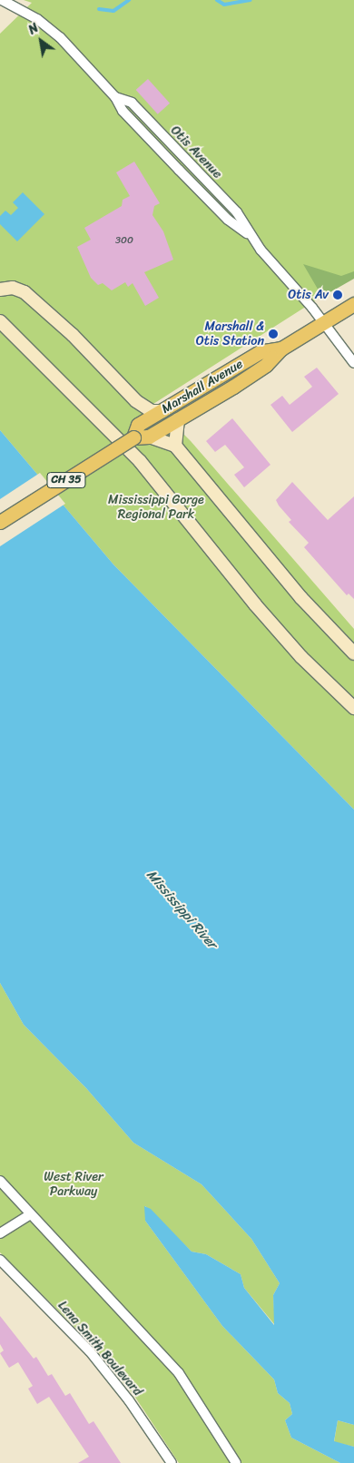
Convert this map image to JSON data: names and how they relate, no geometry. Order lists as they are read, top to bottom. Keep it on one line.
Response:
{"streets":{"main road":["Marshall Avenue","CH 35"],"street":["Otis Avenue","Lena Smith Boulevard"]},"crossings":[["Otis Avenue","Marshall Avenue"]],"water":["Mississippi River"],"parks":["Mississippi Gorge Regional Park","West River Parkway"],"places":["Otis Av","Marshall & Otis Station"],"house_numbers":["300"],"north":"top left"}
